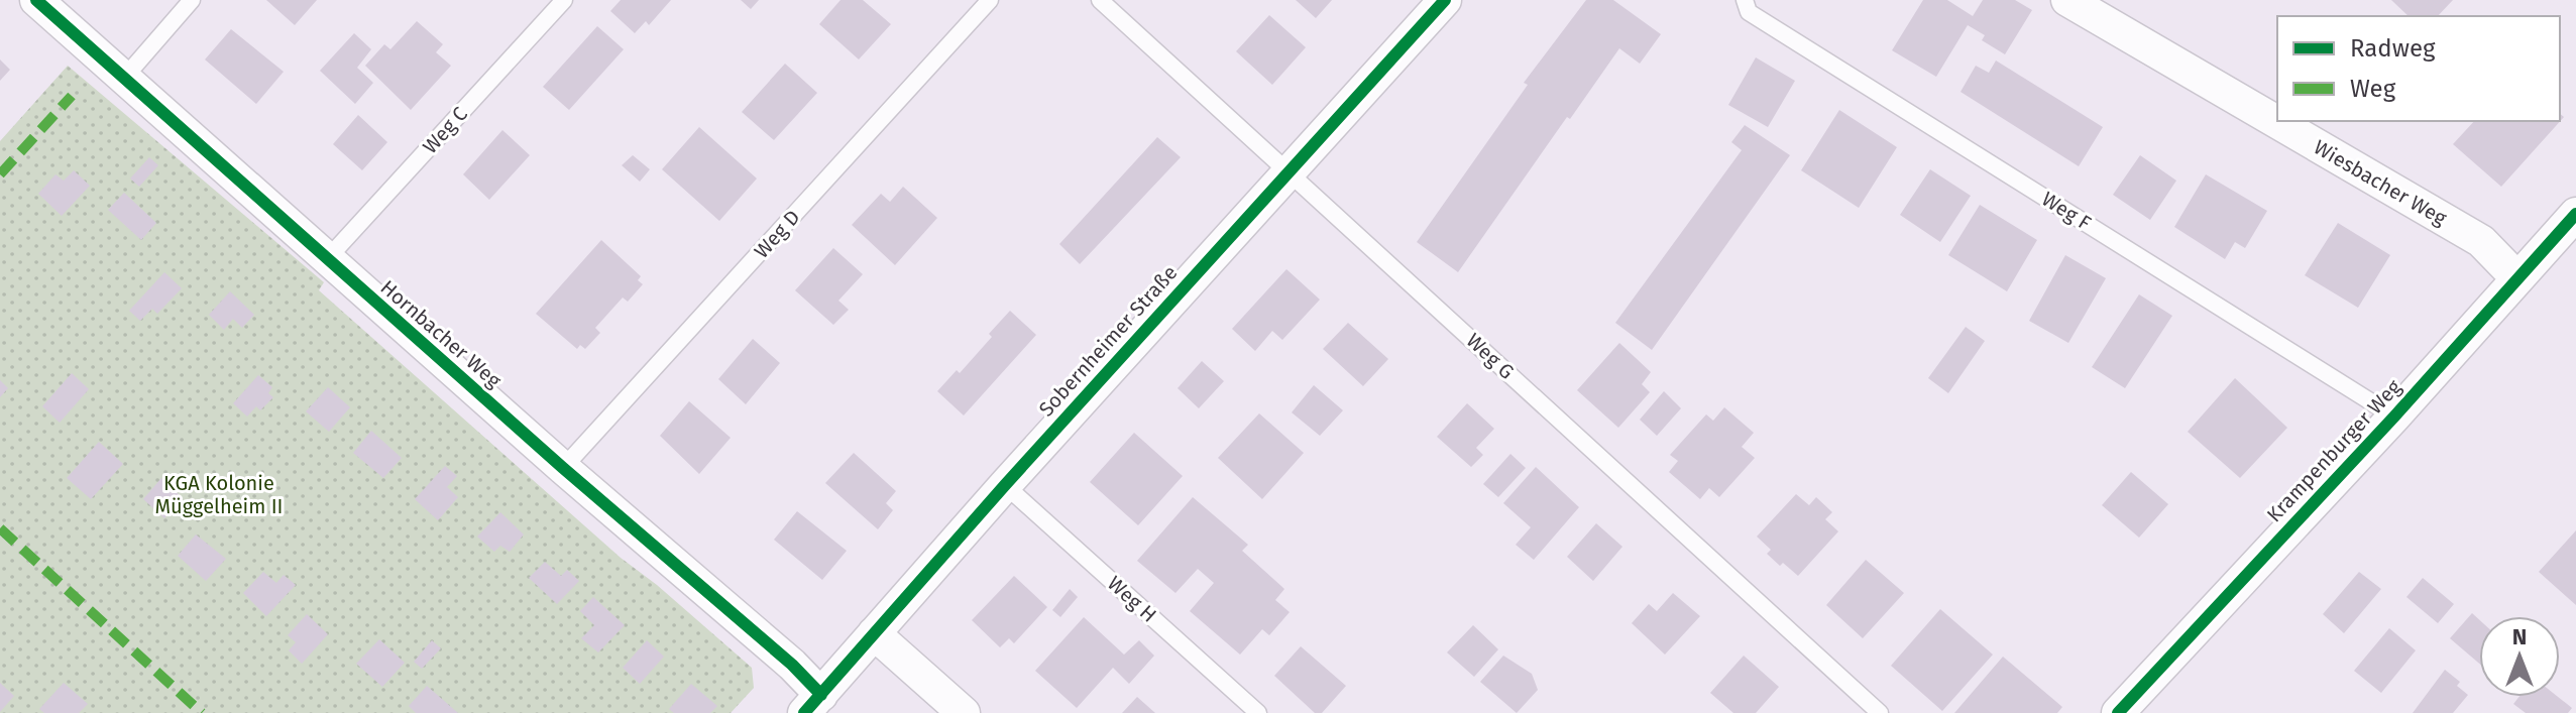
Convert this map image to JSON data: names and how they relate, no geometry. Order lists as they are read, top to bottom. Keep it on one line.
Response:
{"streets":{"street":["Wiesbacher Weg","Hornbacher Weg","Sobernheimer Straße","Krampenburger Weg"],"lane":["Weg C","Weg F","Weg D","Weg G","Weg H"]},"crossings":[["Weg C","Hornbacher Weg"],["Wiesbacher Weg","Krampenburger Weg"],["Weg F","Krampenburger Weg"],["Weg D","Hornbacher Weg"],["Hornbacher Weg","Sobernheimer Straße"],["Sobernheimer Straße","Weg G"],["Sobernheimer Straße","Weg H"]],"parks":["KGA Kolonie Müggelheim II"],"legend":["Radweg","Weg"],"north":"top"}
